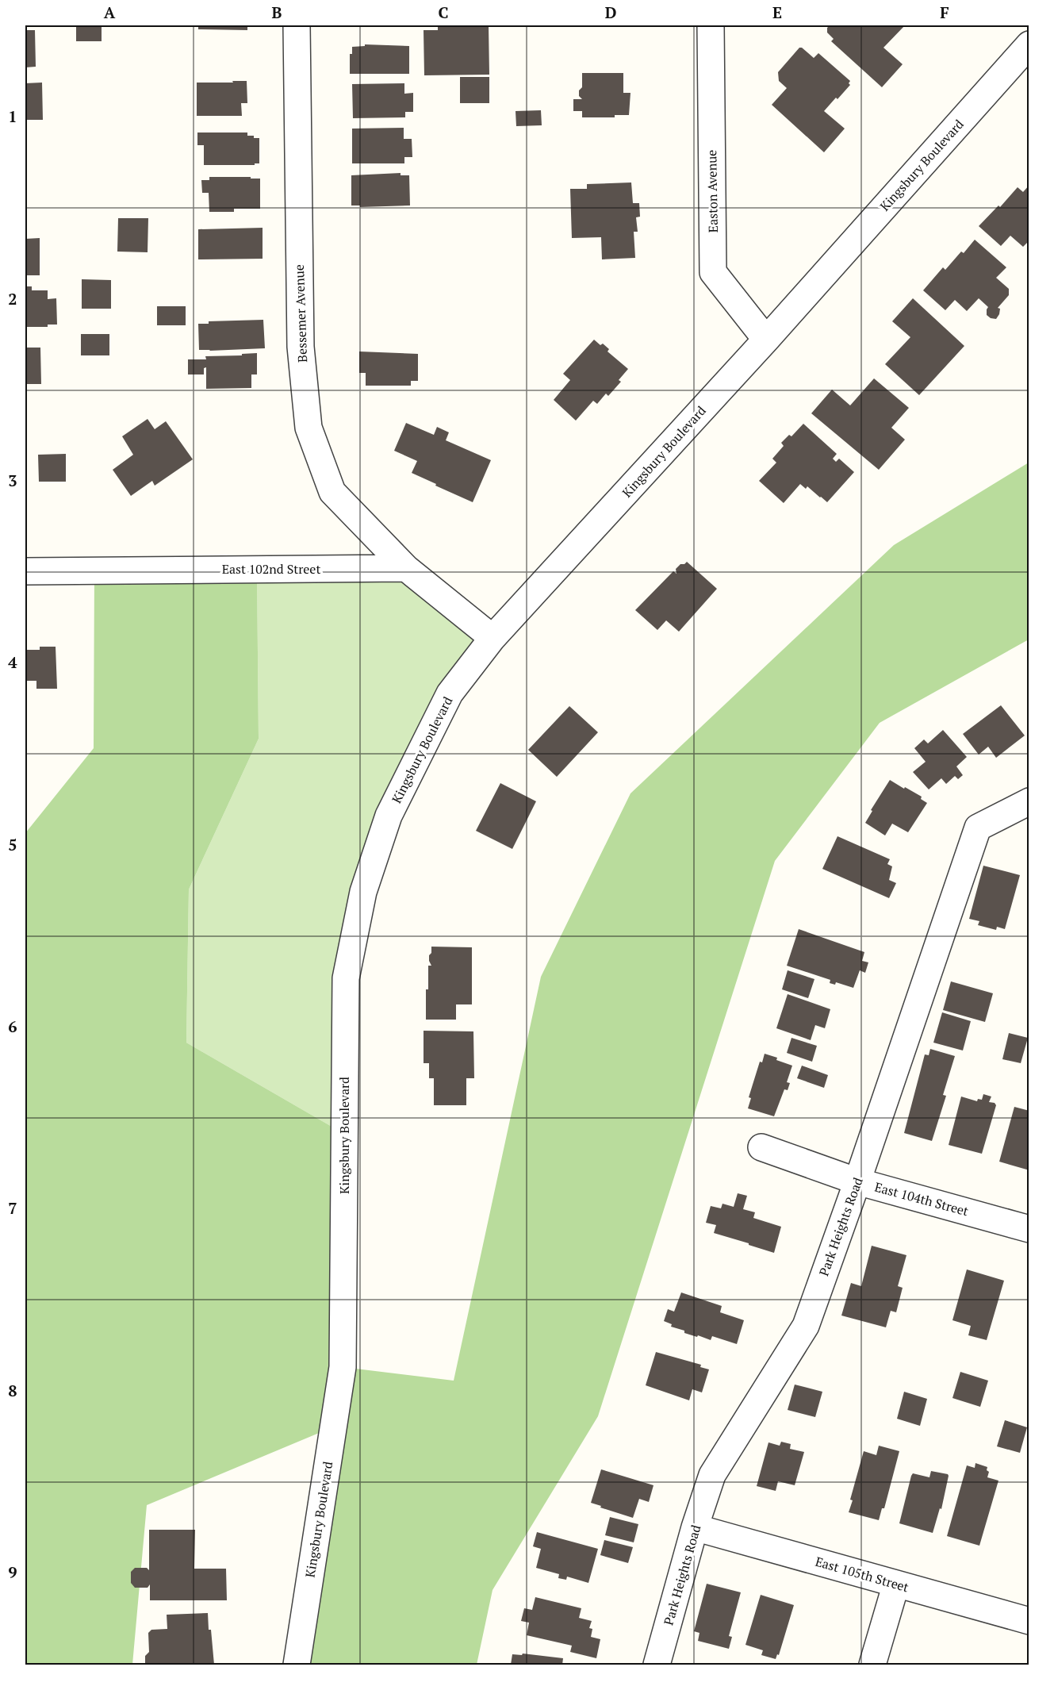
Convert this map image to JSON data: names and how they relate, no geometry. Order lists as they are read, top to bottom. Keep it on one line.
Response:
{"streets":{"street":["Kingsbury Boulevard","Easton Avenue","Bessemer Avenue","East 102nd Street","East 104th Street","Park Heights Road","East 105th Street"]},"crossings":[["Kingsbury Boulevard","Easton Avenue"],["Bessemer Avenue","East 102nd Street"],["East 104th Street","Park Heights Road"],["Park Heights Road","East 105th Street"]],"grid":{"columns":["A","B","C","D","E","F"],"rows":["1","2","3","4","5","6","7","8","9"]}}
